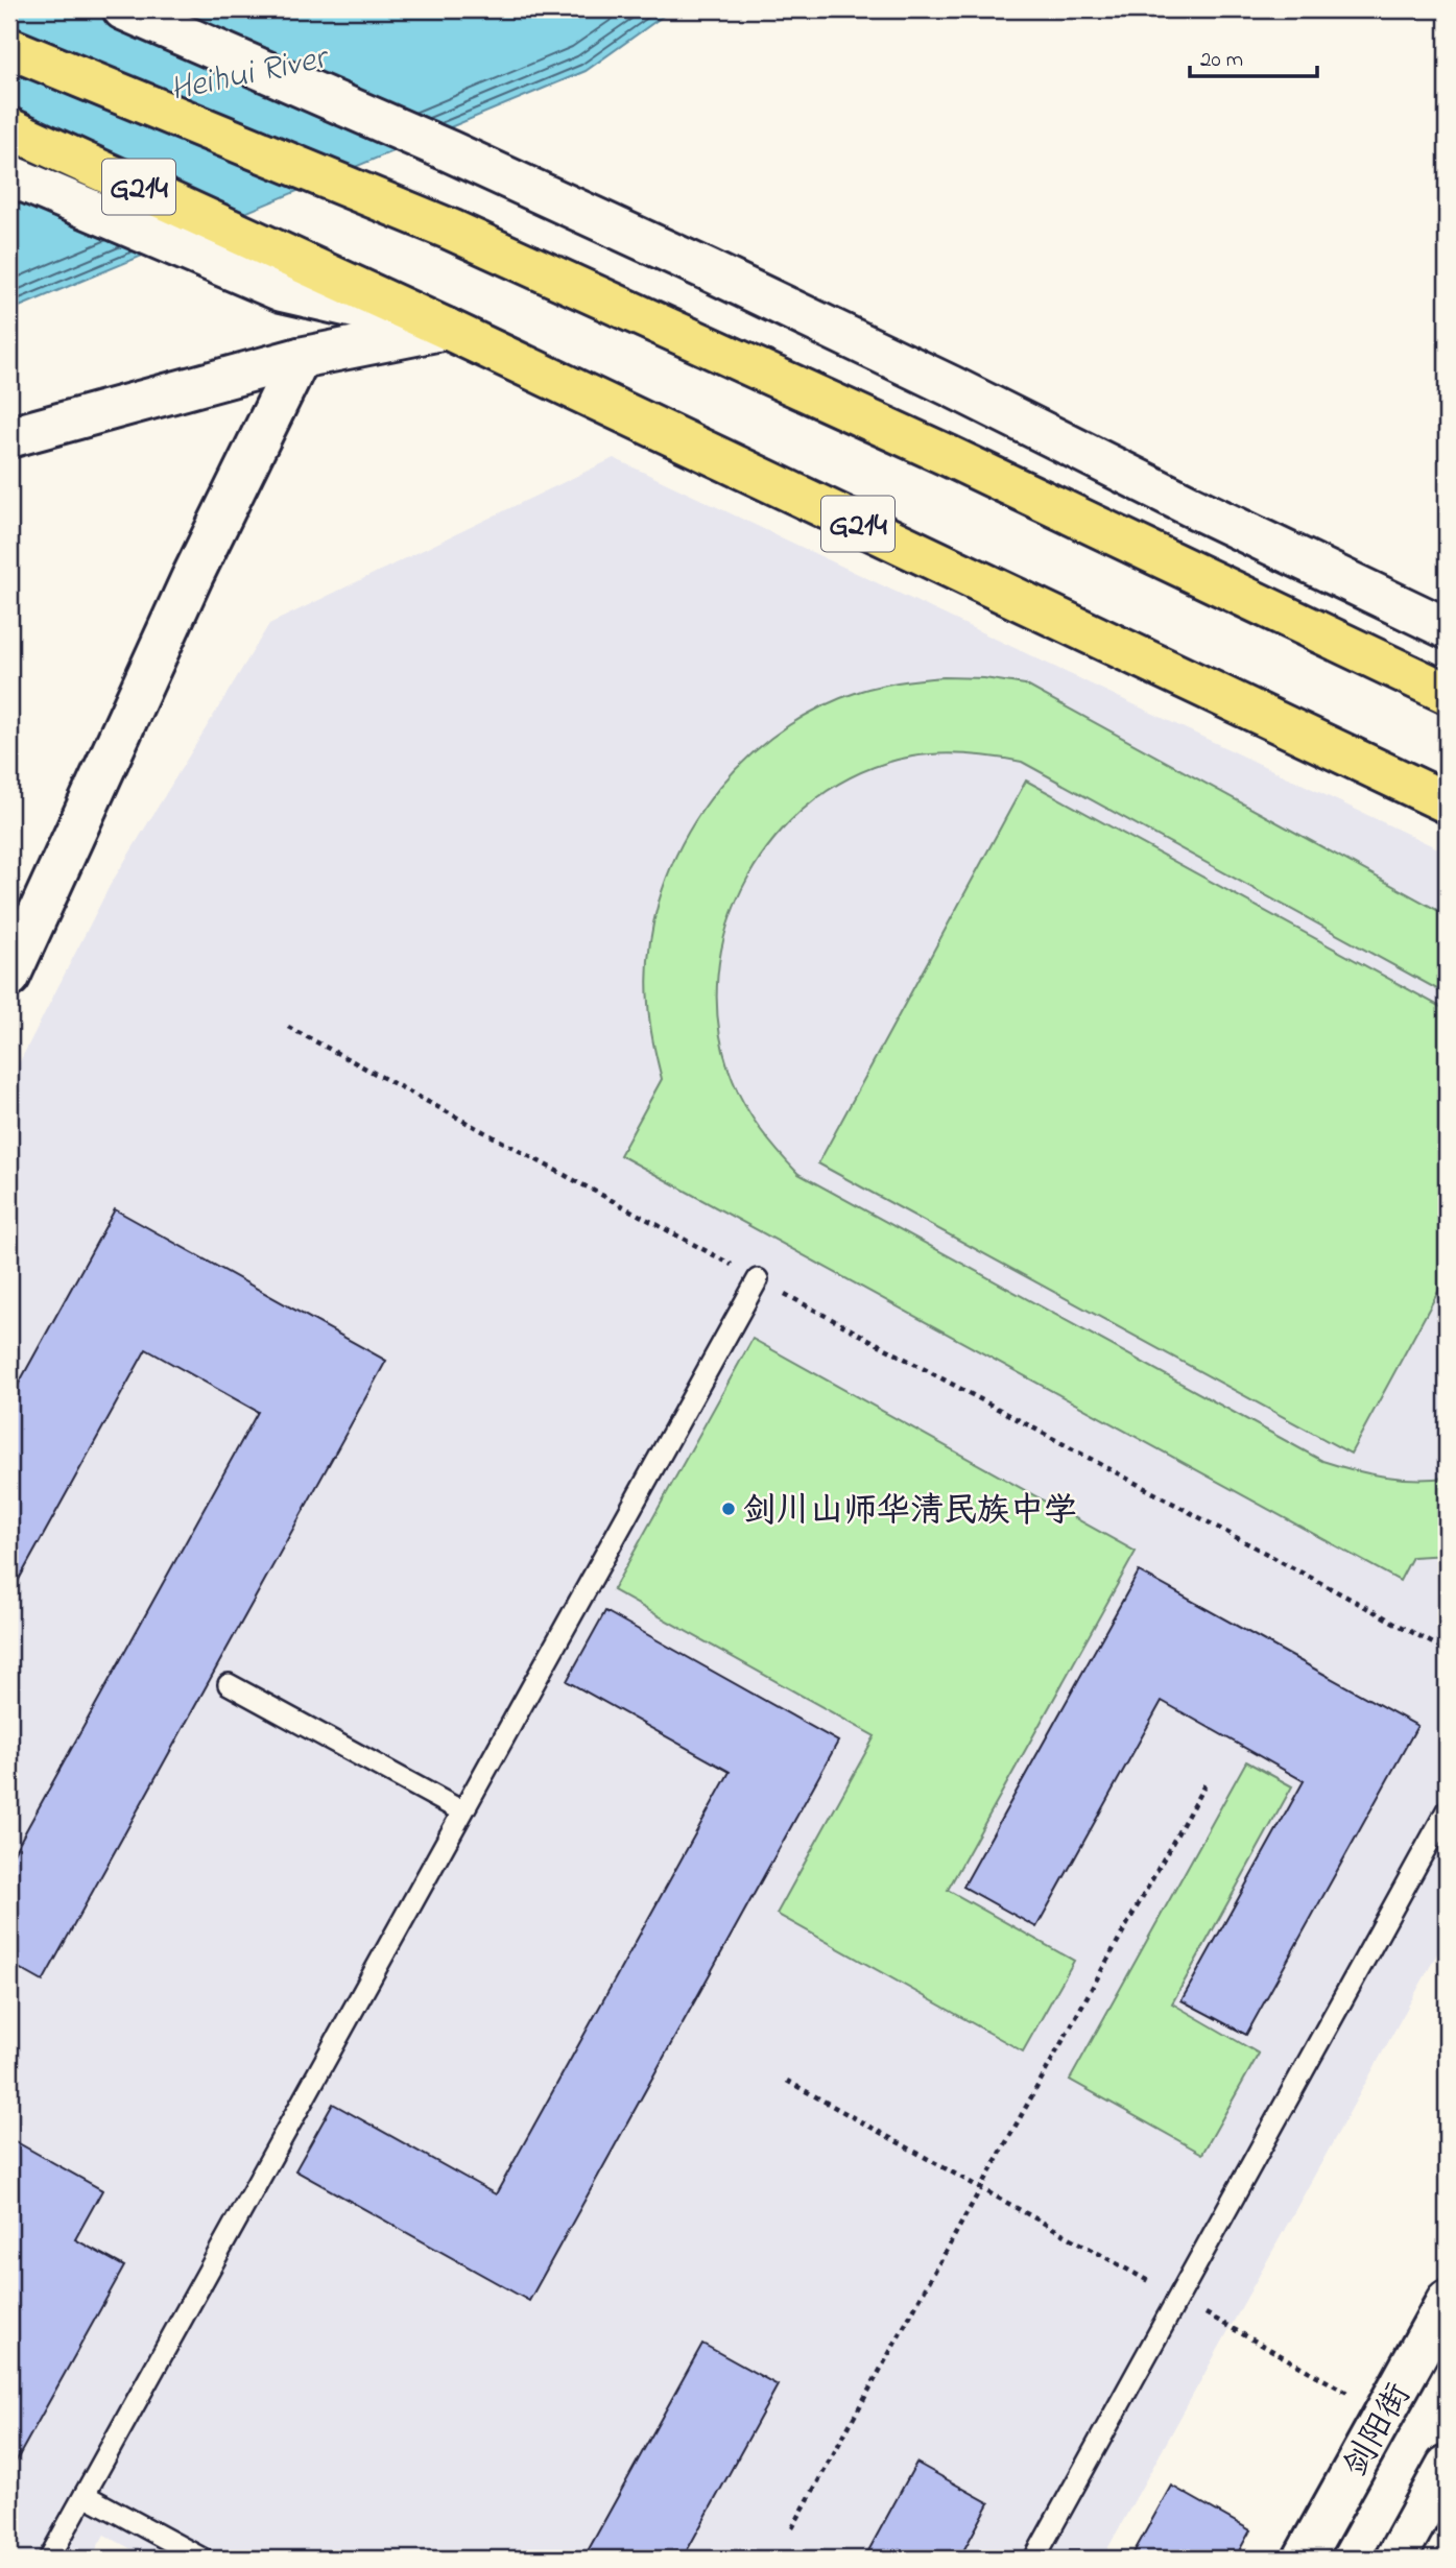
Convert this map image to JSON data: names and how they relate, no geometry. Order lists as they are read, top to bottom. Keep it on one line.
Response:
{"streets":{"highway":["G214"],"street":["剑阳街"]},"water":["Heihui River"],"places":["剑川山师华清民族中学"],"scale_bar":"20 m"}
